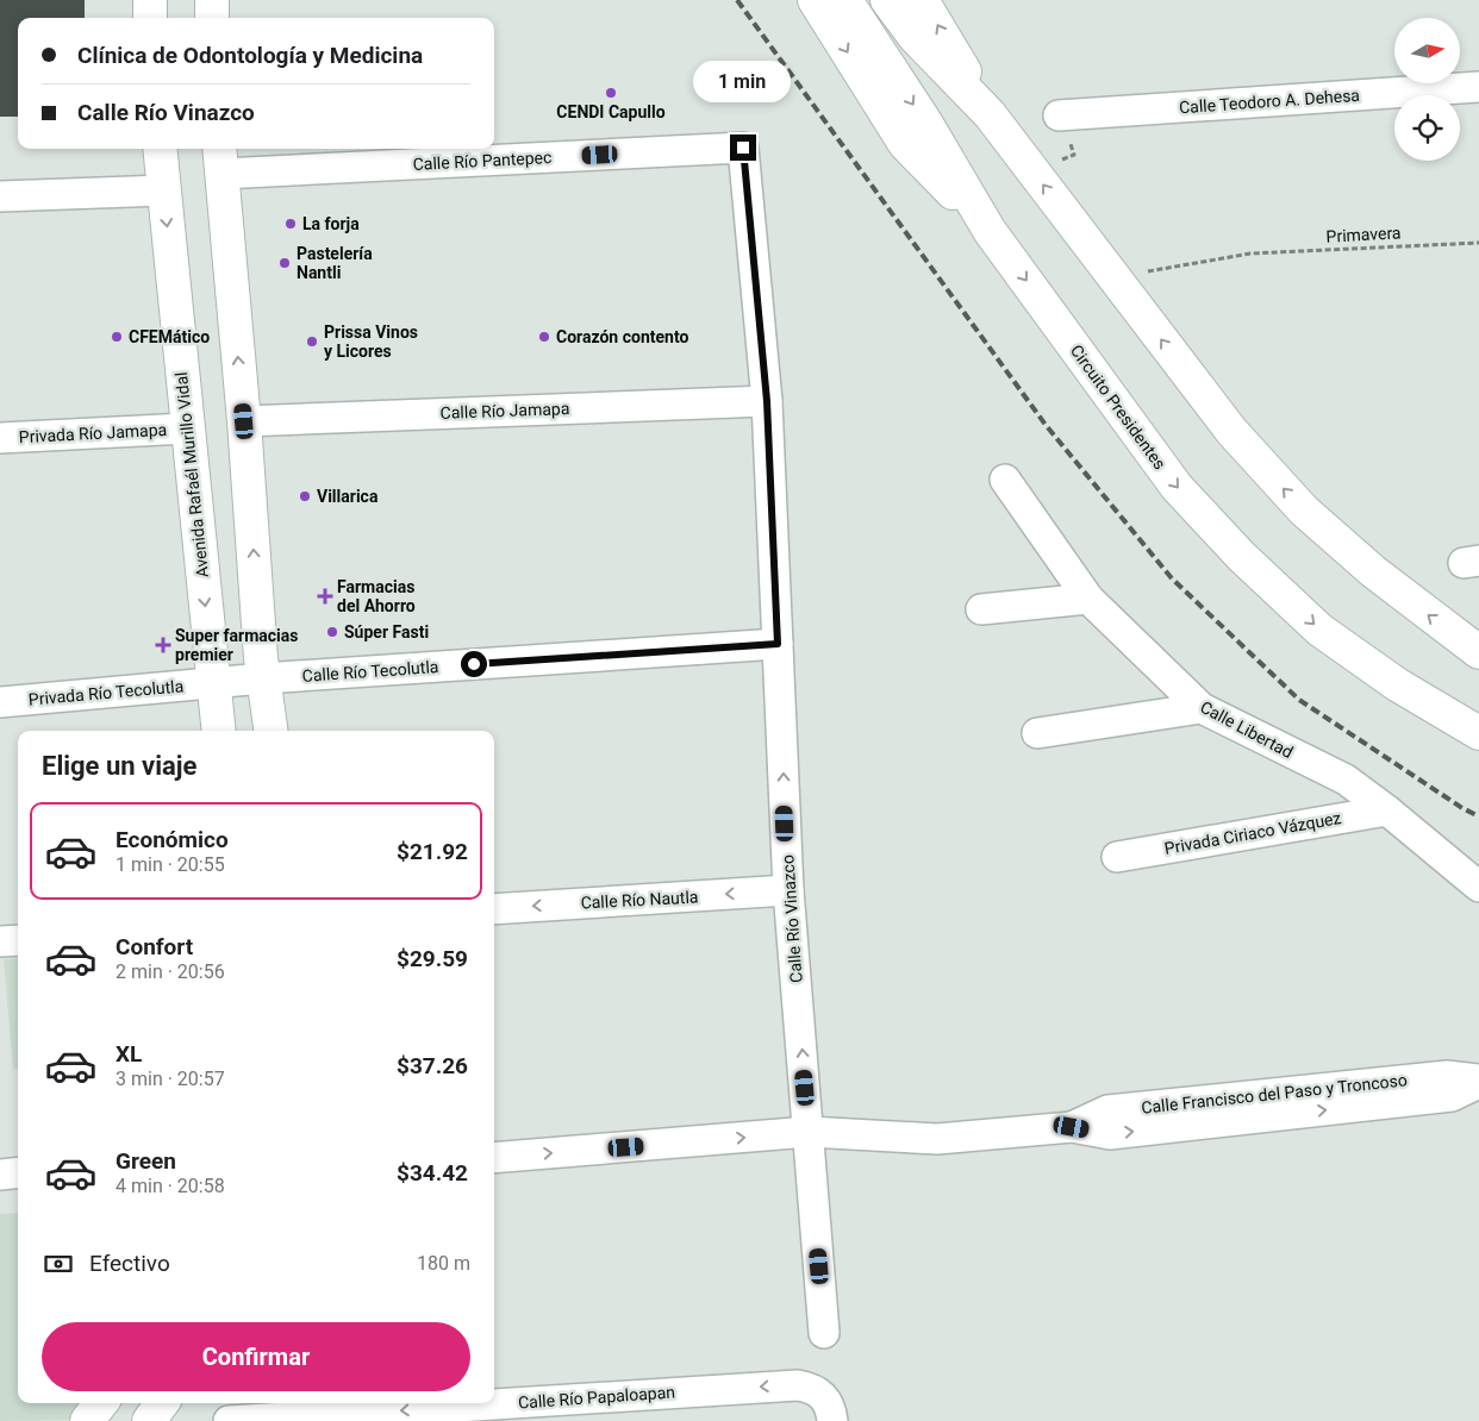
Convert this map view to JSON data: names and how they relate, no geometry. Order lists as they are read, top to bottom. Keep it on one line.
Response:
{"streets":{"main road":["Circuito Presidentes","Avenida Rafaél Murillo Vidal"],"street":["Calle Teodoro A. Dehesa","Calle Río Pantepec","Calle Río Jamapa","Privada Río Jamapa","Calle Río Tecolutla","Privada Río Tecolutla","Calle Libertad","Privada Ciriaco Vázquez","Calle Río Nautla","Calle Río Vinazco","Calle Francisco del Paso y Troncoso","Calle Río Papaloapan"],"path":["Primavera"]},"crossings":[["Calle Río Pantepec","Calle Río Vinazco"],["Calle Río Jamapa","Calle Río Vinazco"],["Privada Río Jamapa","Avenida Rafaél Murillo Vidal"],["Avenida Rafaél Murillo Vidal","Calle Río Tecolutla"],["Avenida Rafaél Murillo Vidal","Privada Río Tecolutla"],["Calle Río Tecolutla","Privada Río Tecolutla"],["Calle Río Tecolutla","Calle Río Vinazco"],["Calle Libertad","Privada Ciriaco Vázquez"],["Calle Río Nautla","Calle Río Vinazco"],["Calle Río Vinazco","Calle Francisco del Paso y Troncoso"]],"one_way":["Calle Río Nautla","Calle Río Vinazco","Calle Río Papaloapan"],"places":{"other":["CENDI Capullo","La forja","Pastelería Nantli","CFEMático","Corazón contento","Prissa Vinos y Licores","Villarica","Súper Fasti"],"health":["Farmacias del Ahorro","Super farmacias premier"]},"north":"right","page":{"banner":["Clínica de Odontología y Medicina","Calle Río Vinazco"],"bubble":"1 min","heading":"Elige un viaje","list":[{"name":"Económico","note":"1 min · 20:55","value":"$21.92"},{"name":"Confort","note":"2 min · 20:56","value":"$29.59"},{"name":"XL","note":"3 min · 20:57","value":"$37.26"},{"name":"Green","note":"4 min · 20:58","value":"$34.42"}],"pay":["Efectivo","180 m"],"buttons":"Confirmar"}}
